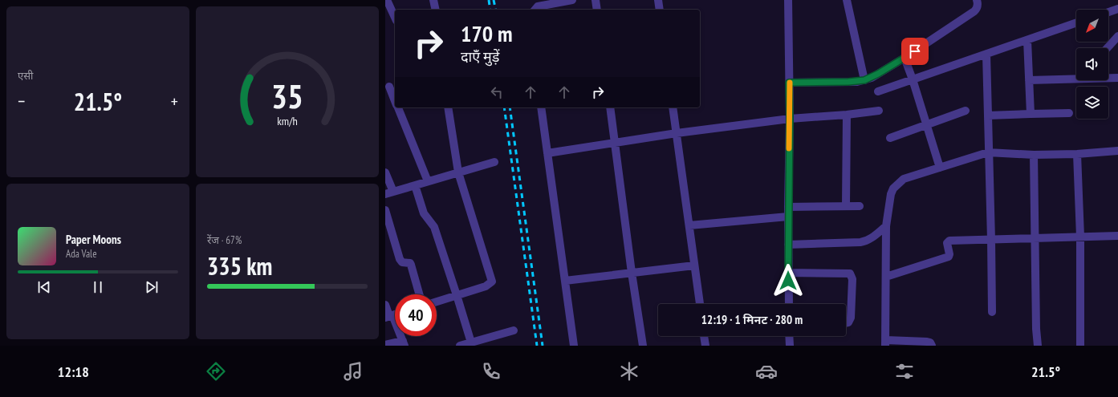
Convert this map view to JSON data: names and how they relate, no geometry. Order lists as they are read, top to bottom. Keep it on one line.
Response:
{"north":"bottom left","page":{"tile":["एसी",["रेंज · 67%","335 km"]],"turn":["170 m","दाएँ मुड़ें"],"heat":["−","21.5°","+"],"song":["Paper Moons","Ada Vale"],"limit":"40","trip":"12:19 · 1 मिनट · 280 m","tabs":["12:18","21.5°"],"gauge":["35","km/h"]}}
